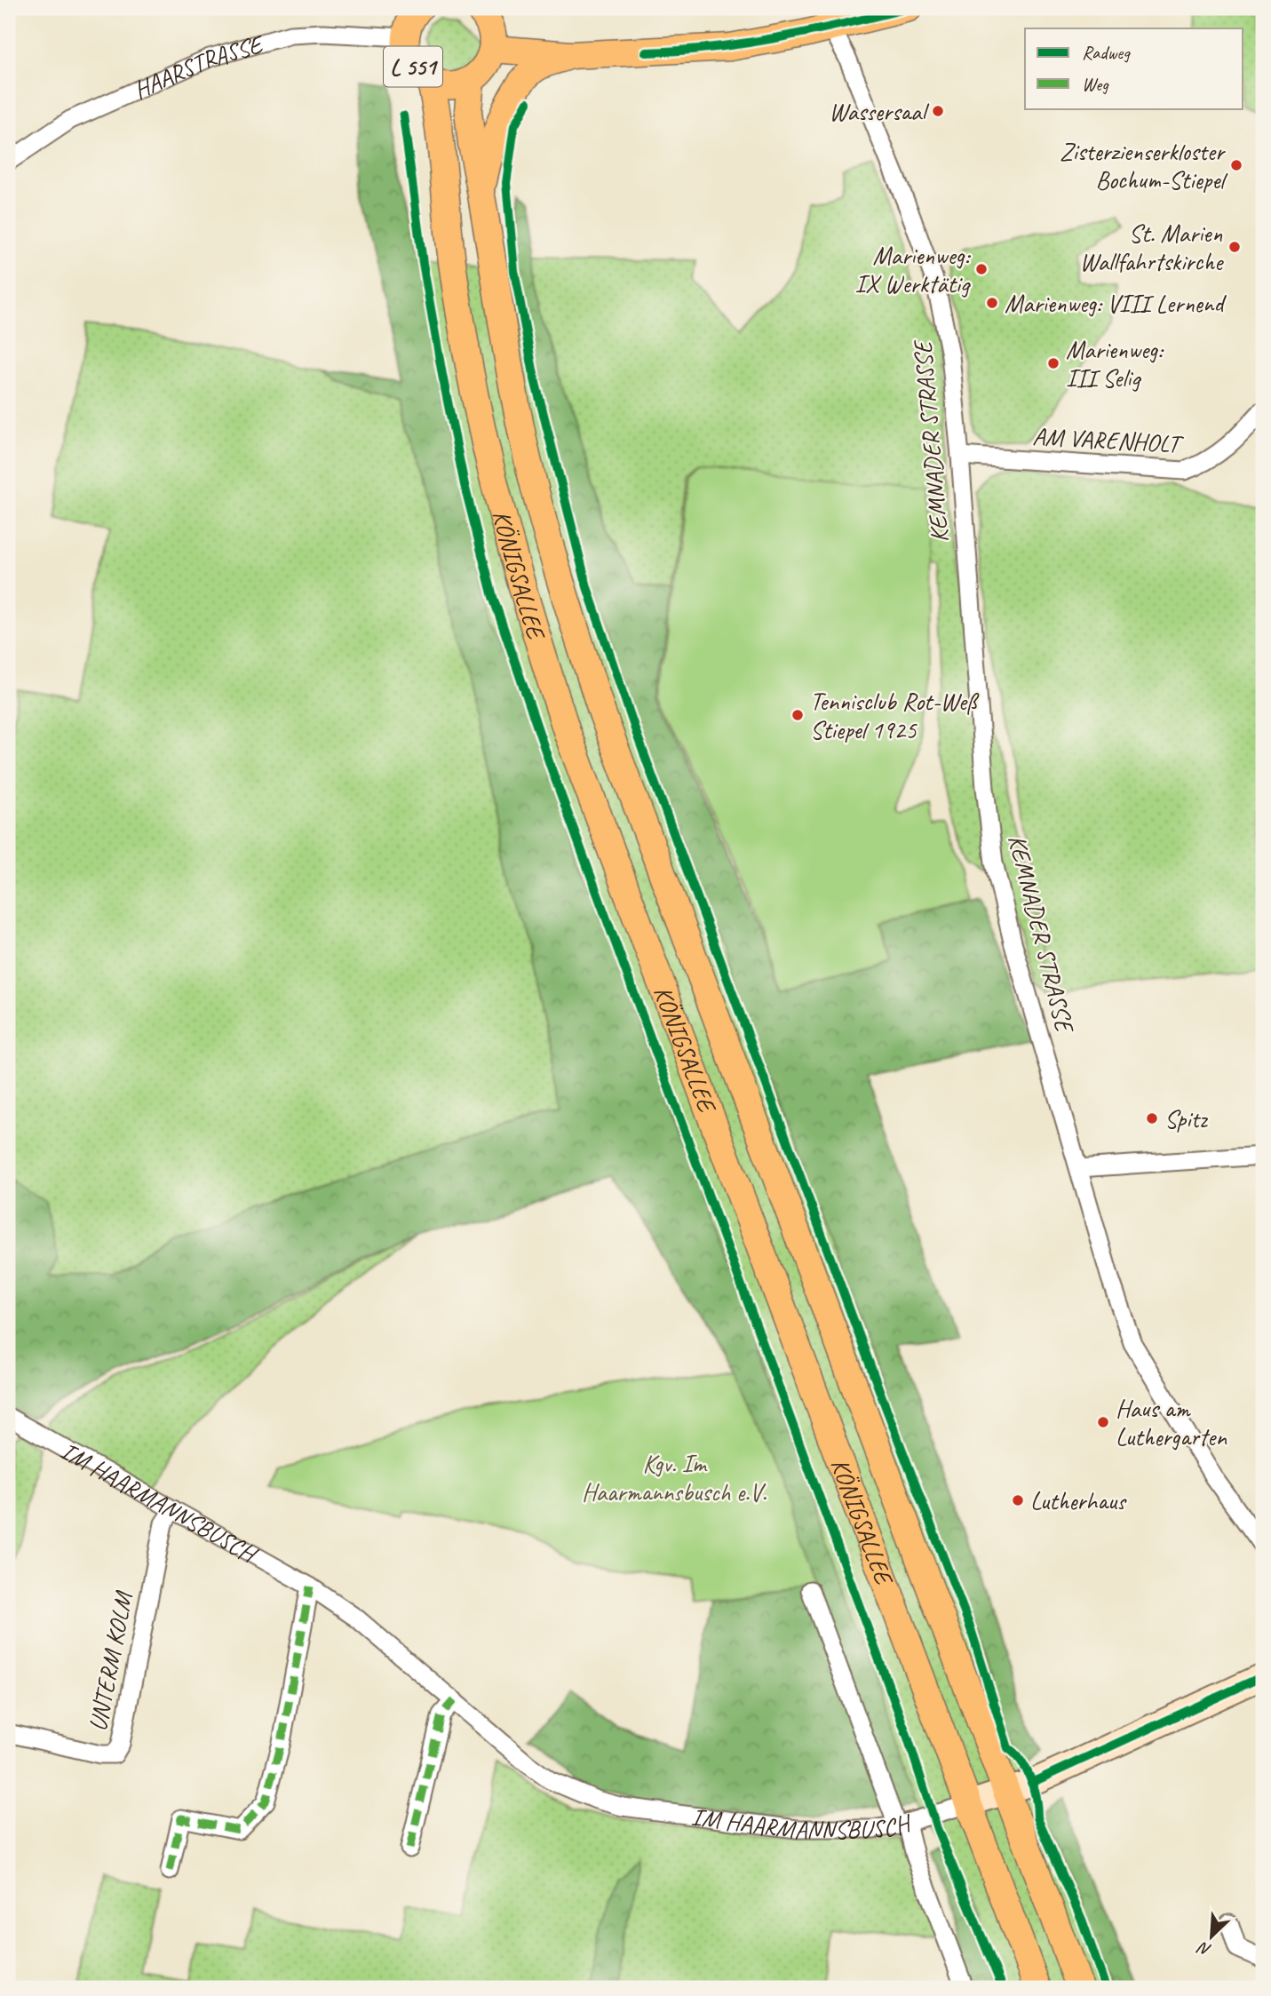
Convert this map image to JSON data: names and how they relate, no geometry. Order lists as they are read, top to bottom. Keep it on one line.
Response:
{"streets":{"main road":["L 551","KÖNIGSALLEE"],"street":["HAARSTRASSE","AM VARENHOLT","KEMNADER STRASSE","IM HAARMANNSBUSCH","UNTERM KOLM"]},"crossings":[["L 551","HAARSTRASSE"],["L 551","KÖNIGSALLEE"],["AM VARENHOLT","KEMNADER STRASSE"],["KÖNIGSALLEE","IM HAARMANNSBUSCH"],["IM HAARMANNSBUSCH","UNTERM KOLM"]],"parks":["Kgv. Im Haarmannsbusch e.V."],"places":["Wassersaal","Zisterzienserkloster Bochum-Stiepel","St. Marien Wallfahrtskirche","Marienweg: IX Werktätig","Marienweg: VIII Lernend","Marienweg: III Selig","Tennisclub Rot-Weß Stiepel 1925","Spitz","Haus am Luthergarten","Lutherhaus"],"legend":["Radweg","Weg"],"north":"bottom left"}
